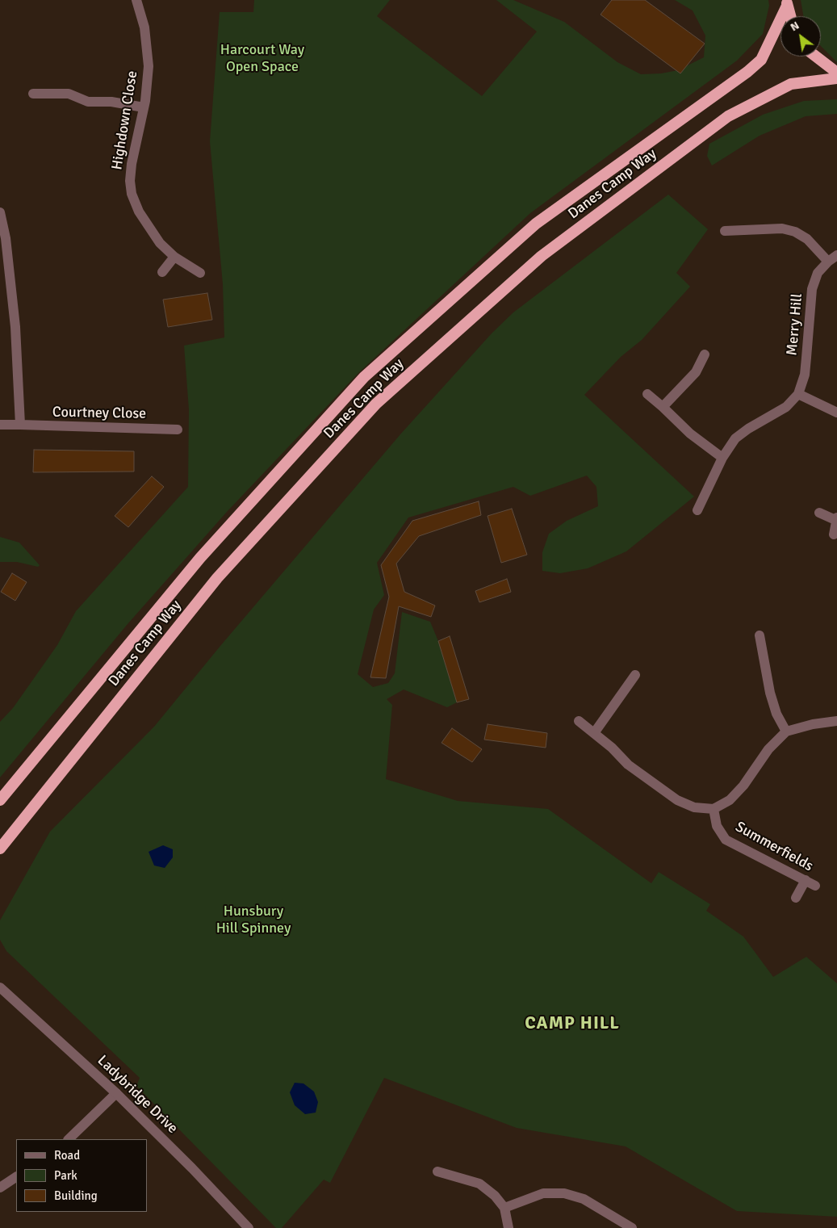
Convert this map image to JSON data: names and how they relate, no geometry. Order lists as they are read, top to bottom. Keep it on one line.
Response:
{"streets":{"highway":["Danes Camp Way"],"street":["Highdown Close","Merry Hill","Courtney Close","Summerfields","Ladybridge Drive"]},"districts":["CAMP HILL"],"parks":["Harcourt Way Open Space","Hunsbury Hill Spinney"],"legend":["Road","Park","Building"],"north":"top left"}
